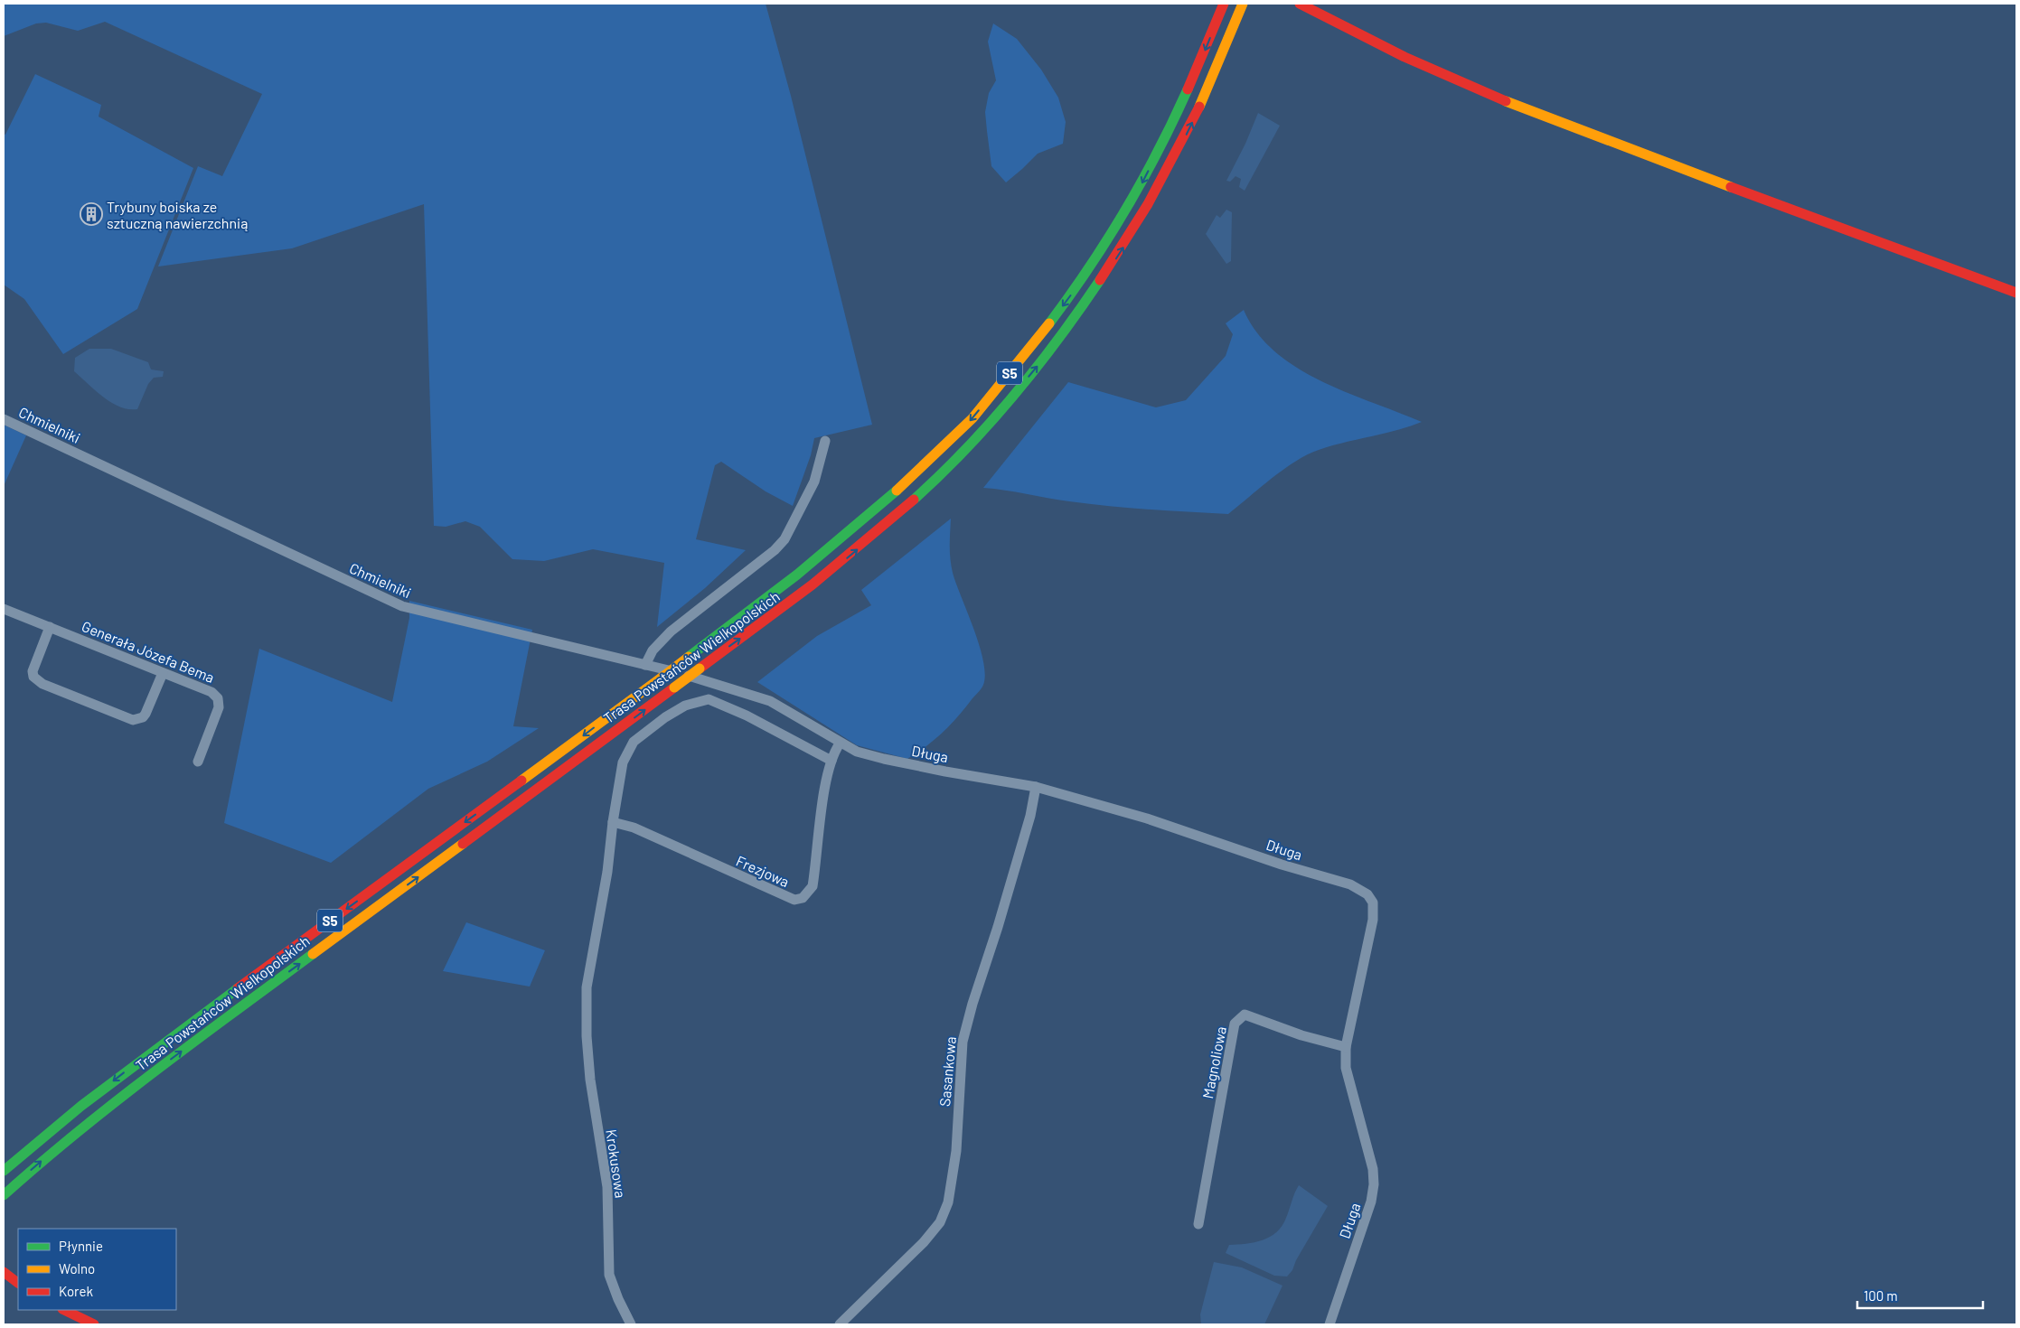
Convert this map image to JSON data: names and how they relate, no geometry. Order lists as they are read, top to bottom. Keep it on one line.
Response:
{"streets":{"main road":["S5","Trasa Powstańców Wielkopolskich"],"street":["Chmielniki","Generała Józefa Bema","Długa","Frezjowa","Magnoliowa","Sasankowa","Krokusowa"]},"crossings":[["Chmielniki","Długa"],["Długa","Frezjowa"],["Długa","Magnoliowa"],["Długa","Sasankowa"],["Frezjowa","Krokusowa"]],"places":{"building":["Trybuny boiska ze sztuczną nawierzchnią"]},"legend":["Płynnie","Wolno","Korek"],"scale_bar":"100 m"}
